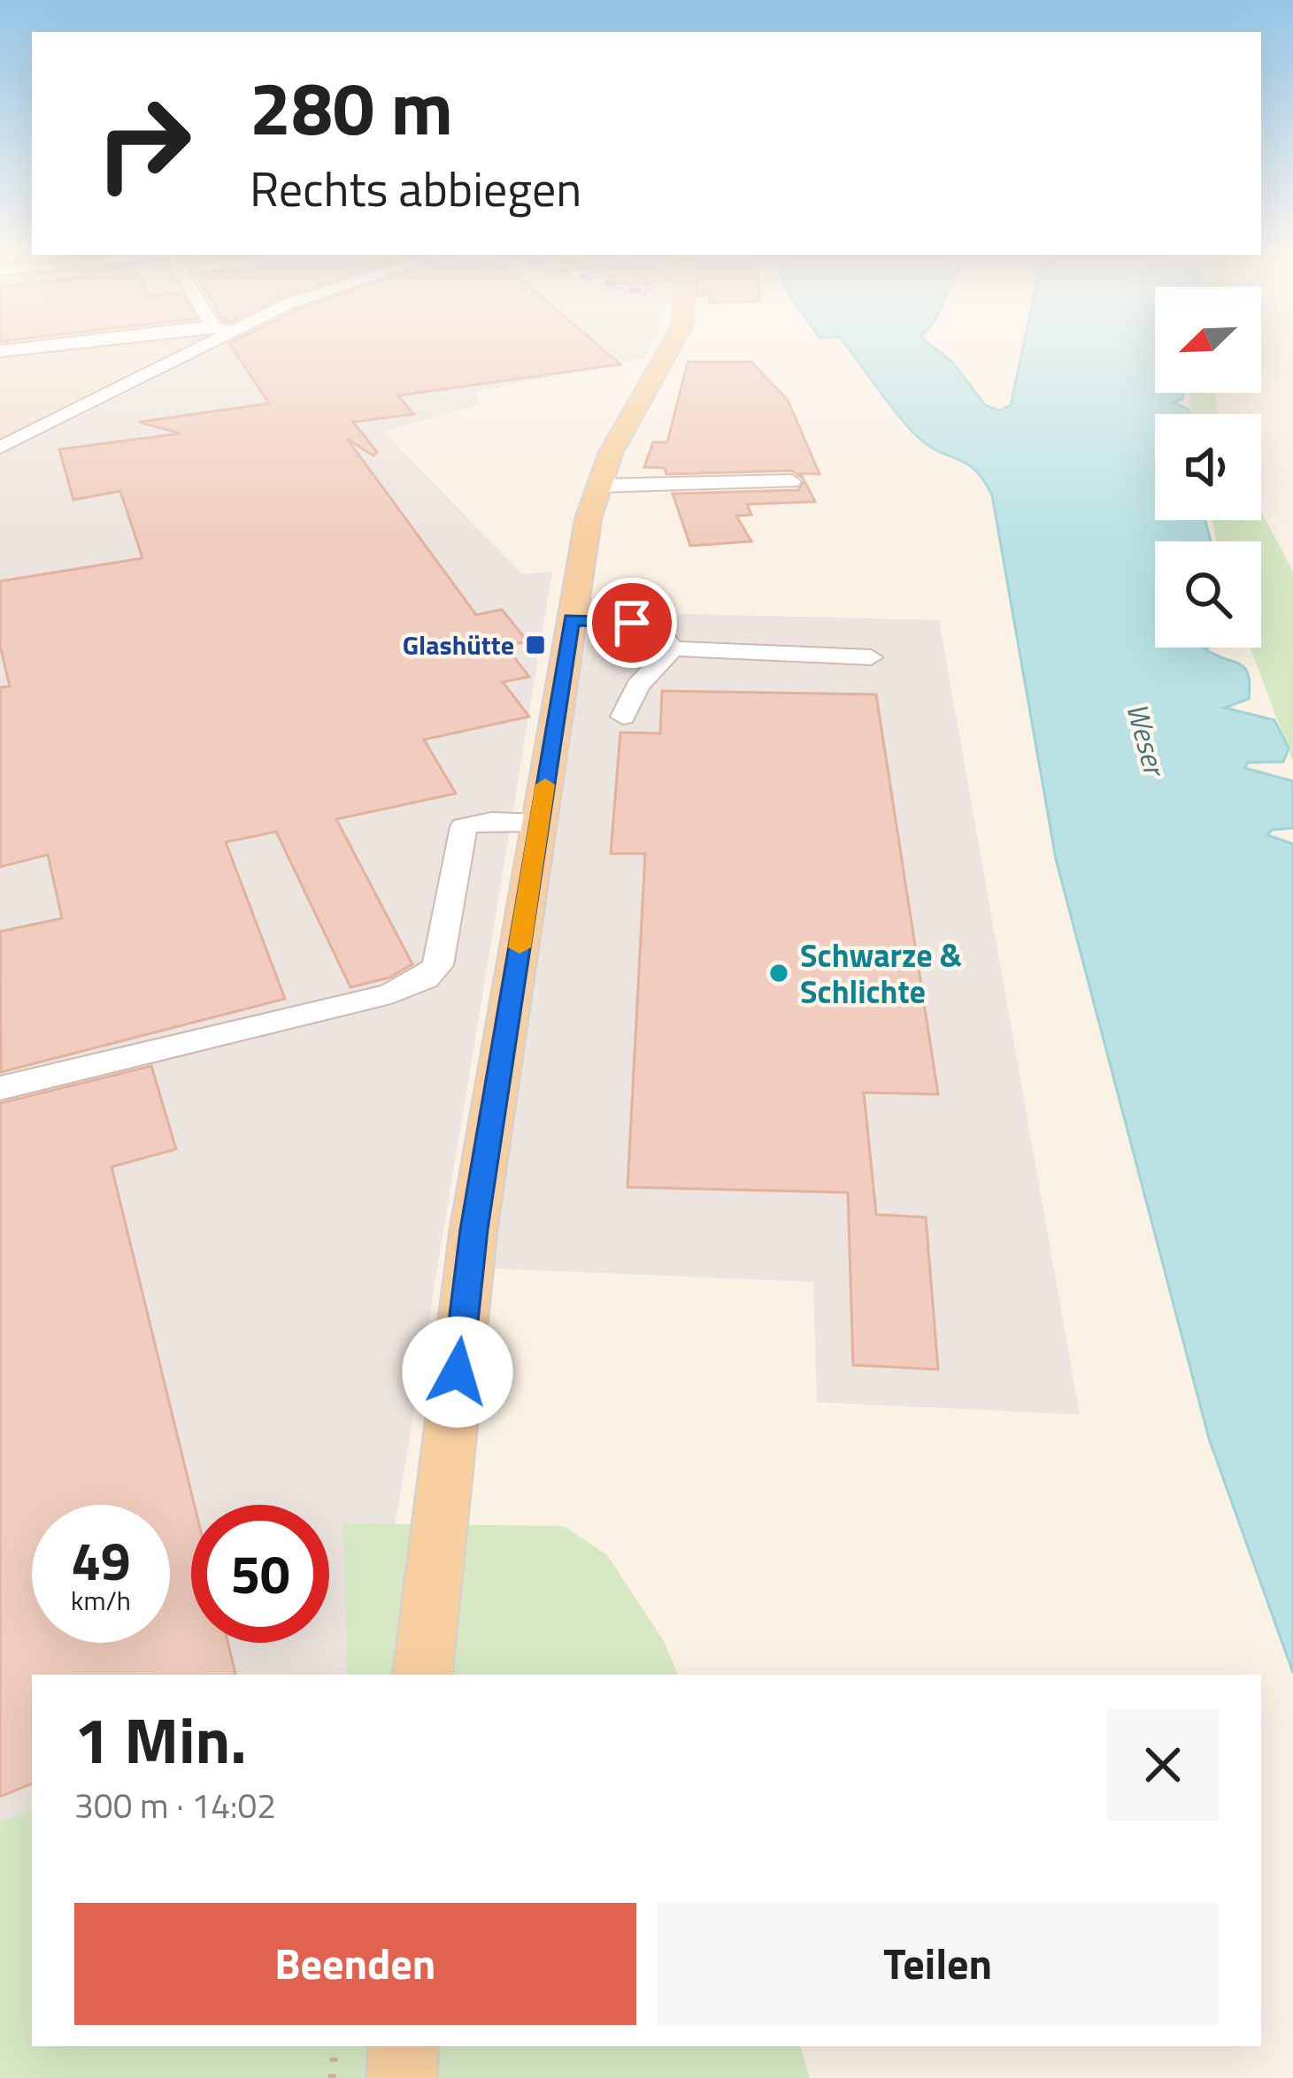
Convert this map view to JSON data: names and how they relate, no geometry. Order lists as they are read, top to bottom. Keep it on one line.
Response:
{"water":["Weser"],"places":{"transit":["Glashütte"],"other":["Schwarze & Schlichte"]},"north":"bottom left","page":{"turn":["280 m","Rechts abbiegen"],"speed":"49 km/h","limit":"50","heading":["1 Min.","300 m · 14:02"],"buttons":["Beenden","Teilen"]}}
